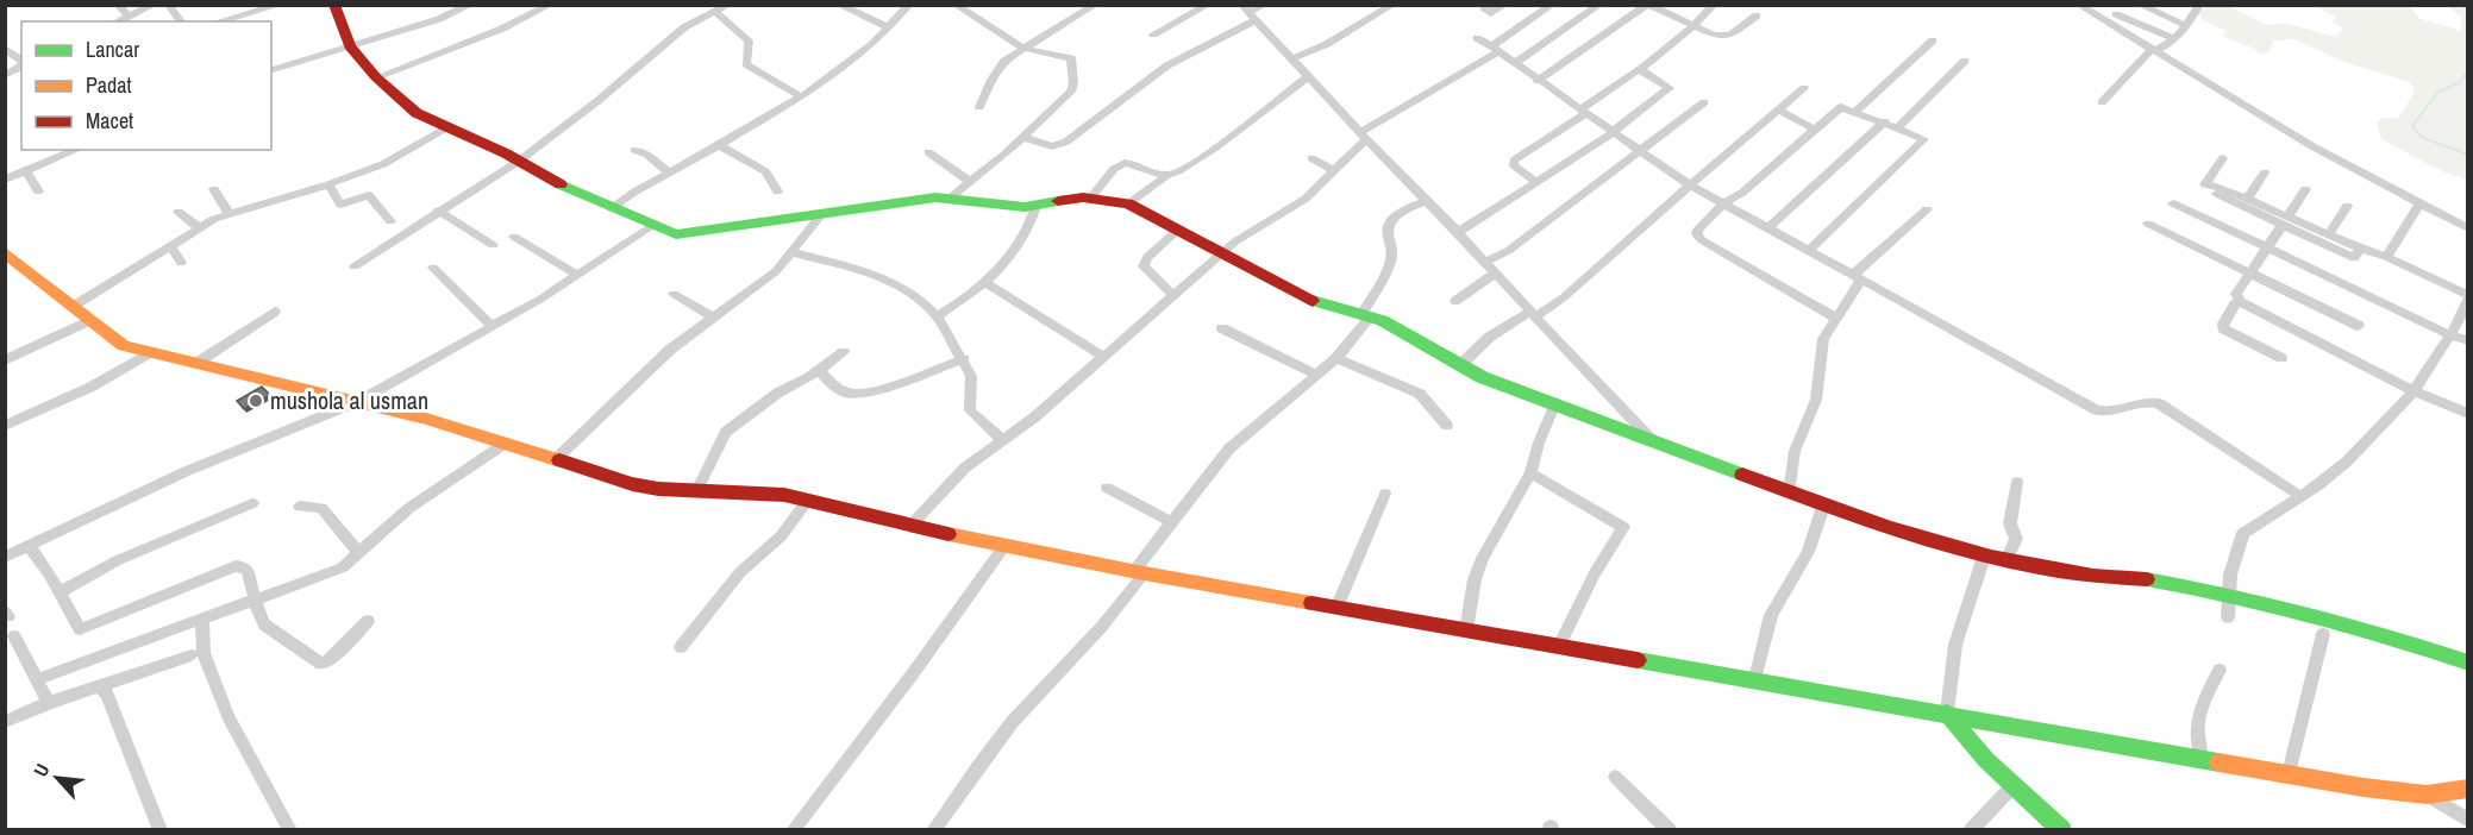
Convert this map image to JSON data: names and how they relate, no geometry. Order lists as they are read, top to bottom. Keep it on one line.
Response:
{"places":["mushola al usman"],"legend":["Lancar","Padat","Macet"],"north":"top left"}
